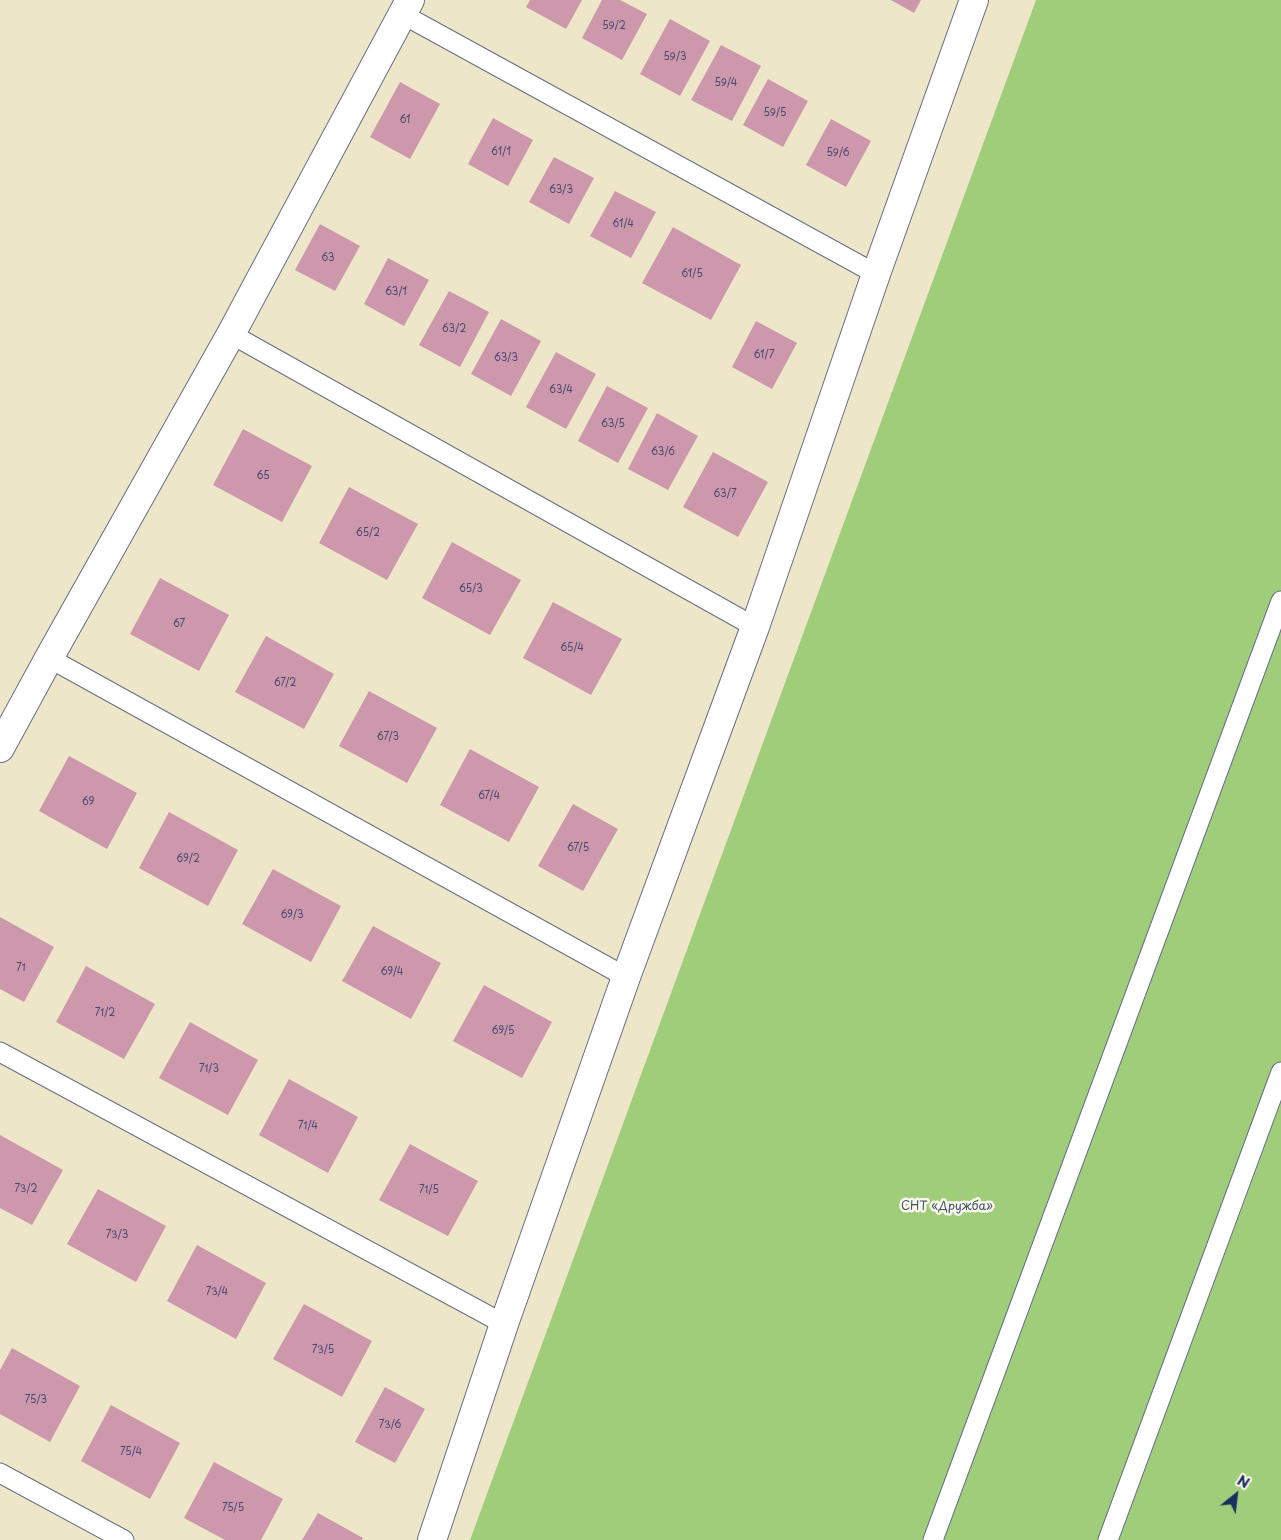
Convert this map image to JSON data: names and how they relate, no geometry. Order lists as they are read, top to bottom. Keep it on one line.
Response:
{"parks":["СНТ «Дружба»"],"house_numbers":["59/2","59/3","59/4","59/5","61","61/1","59/6","63/3","61/4","63","61/5","63/1","63/2","61/7","63/3","63/4","63/5","63/6","65","63/7","65/2","65/3","67","65/4","67/2","67/3","67/4","69","67/5","69/2","69/3","71","69/4","71/2","69/5","71/3","71/4","73/2","71/5","73/3","73/4","73/5","75/3","73/6","75/4","75/5"],"north":"top right"}
